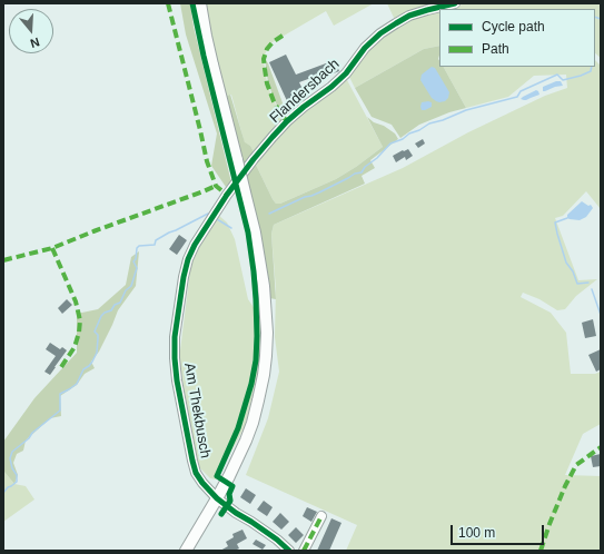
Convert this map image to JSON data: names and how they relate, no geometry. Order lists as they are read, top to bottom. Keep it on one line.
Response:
{"streets":{"street":["Flandersbach","Am Thekbusch"]},"crossings":[["Flandersbach","Am Thekbusch"]],"legend":["Cycle path","Path"],"scale_bar":"100 m","north":"bottom"}
